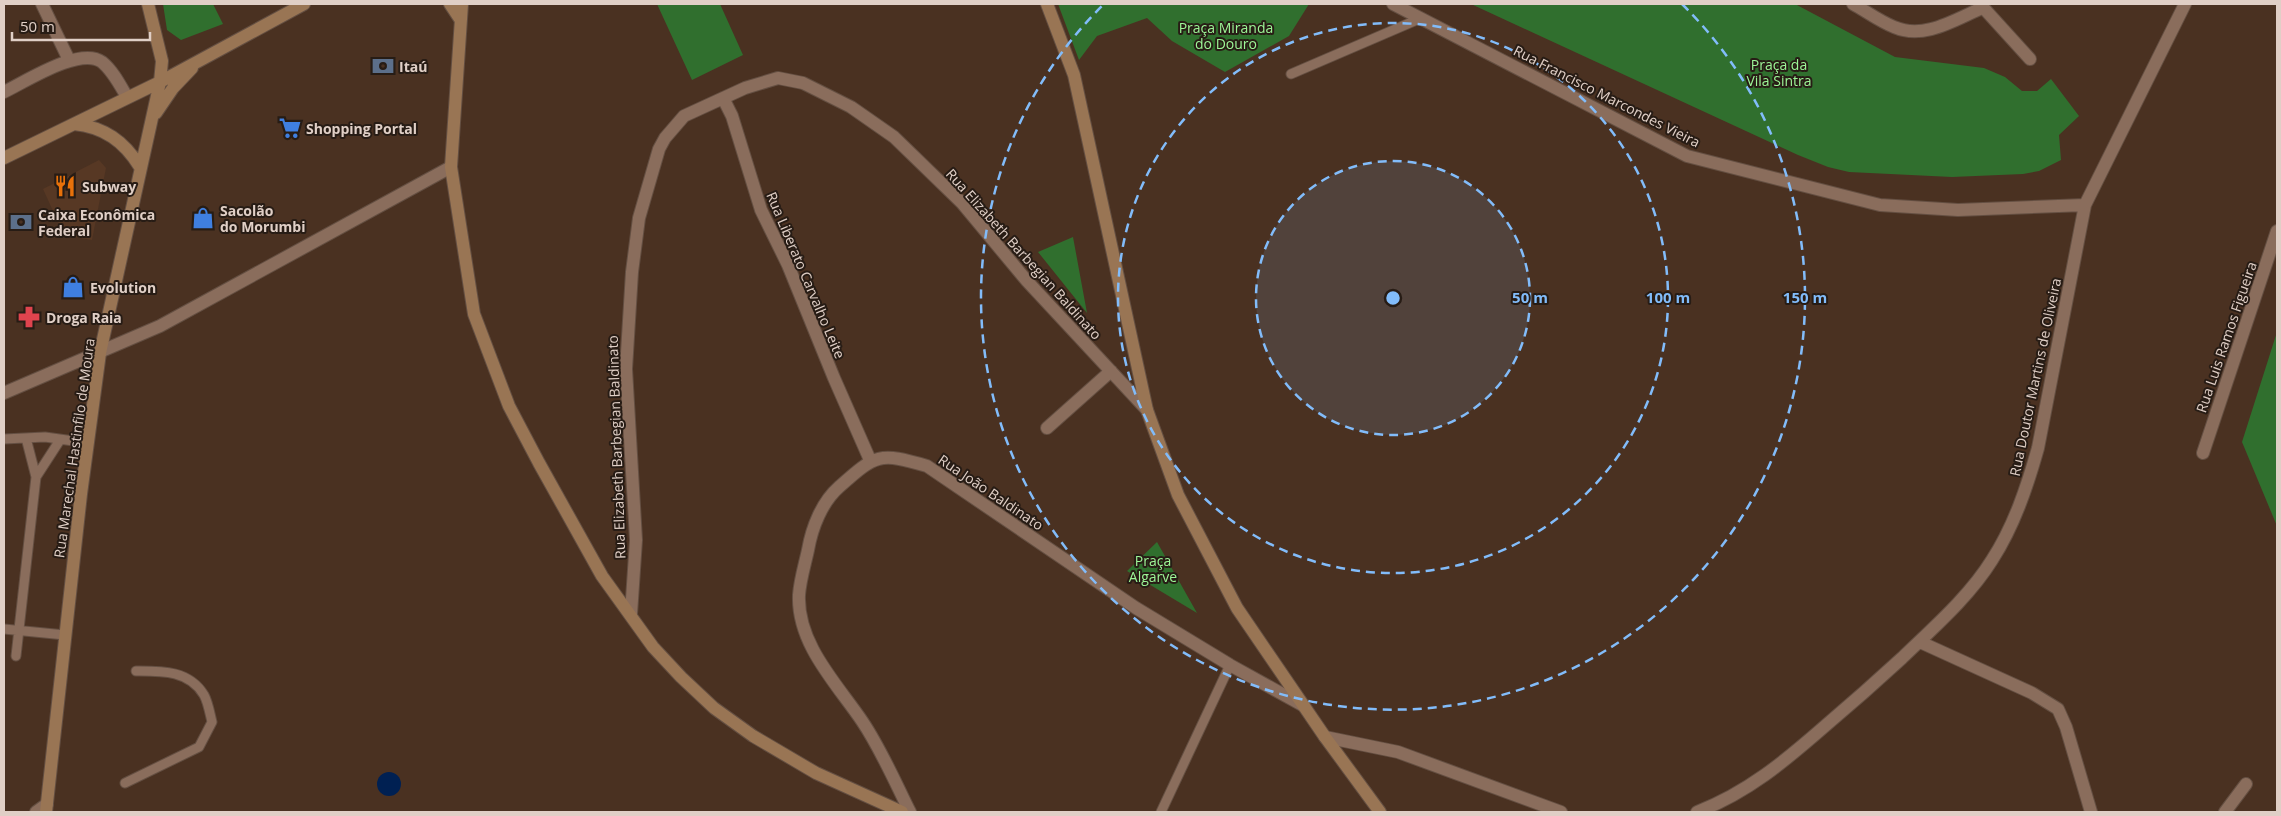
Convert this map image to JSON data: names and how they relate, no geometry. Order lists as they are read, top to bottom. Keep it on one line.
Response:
{"streets":{"street":["Rua Francisco Marcondes Vieira","Rua Elizabeth Barbegian Baldinato","Rua Liberato Carvalho Leite","Rua Luis Ramos Figueira","Rua Doutor Martins de Oliveira","Rua Marechal Hastinfilo de Moura","Rua João Baldinato"]},"crossings":[["Rua Francisco Marcondes Vieira","Rua Doutor Martins de Oliveira"],["Rua Elizabeth Barbegian Baldinato","Rua Liberato Carvalho Leite"],["Rua Liberato Carvalho Leite","Rua João Baldinato"]],"parks":["Praça Miranda do Douro","Praça da Vila Sintra","Praça Algarve"],"places":{"bank":["Itaú","Caixa Econômica Federal"],"supermarket":["Shopping Portal"],"restaurant":["Subway"],"shop":["Sacolão do Morumbi","Evolution"],"pharmacy":["Droga Raia"]},"scale_bar":"50 m","rings":["50 m","100 m","150 m"]}
